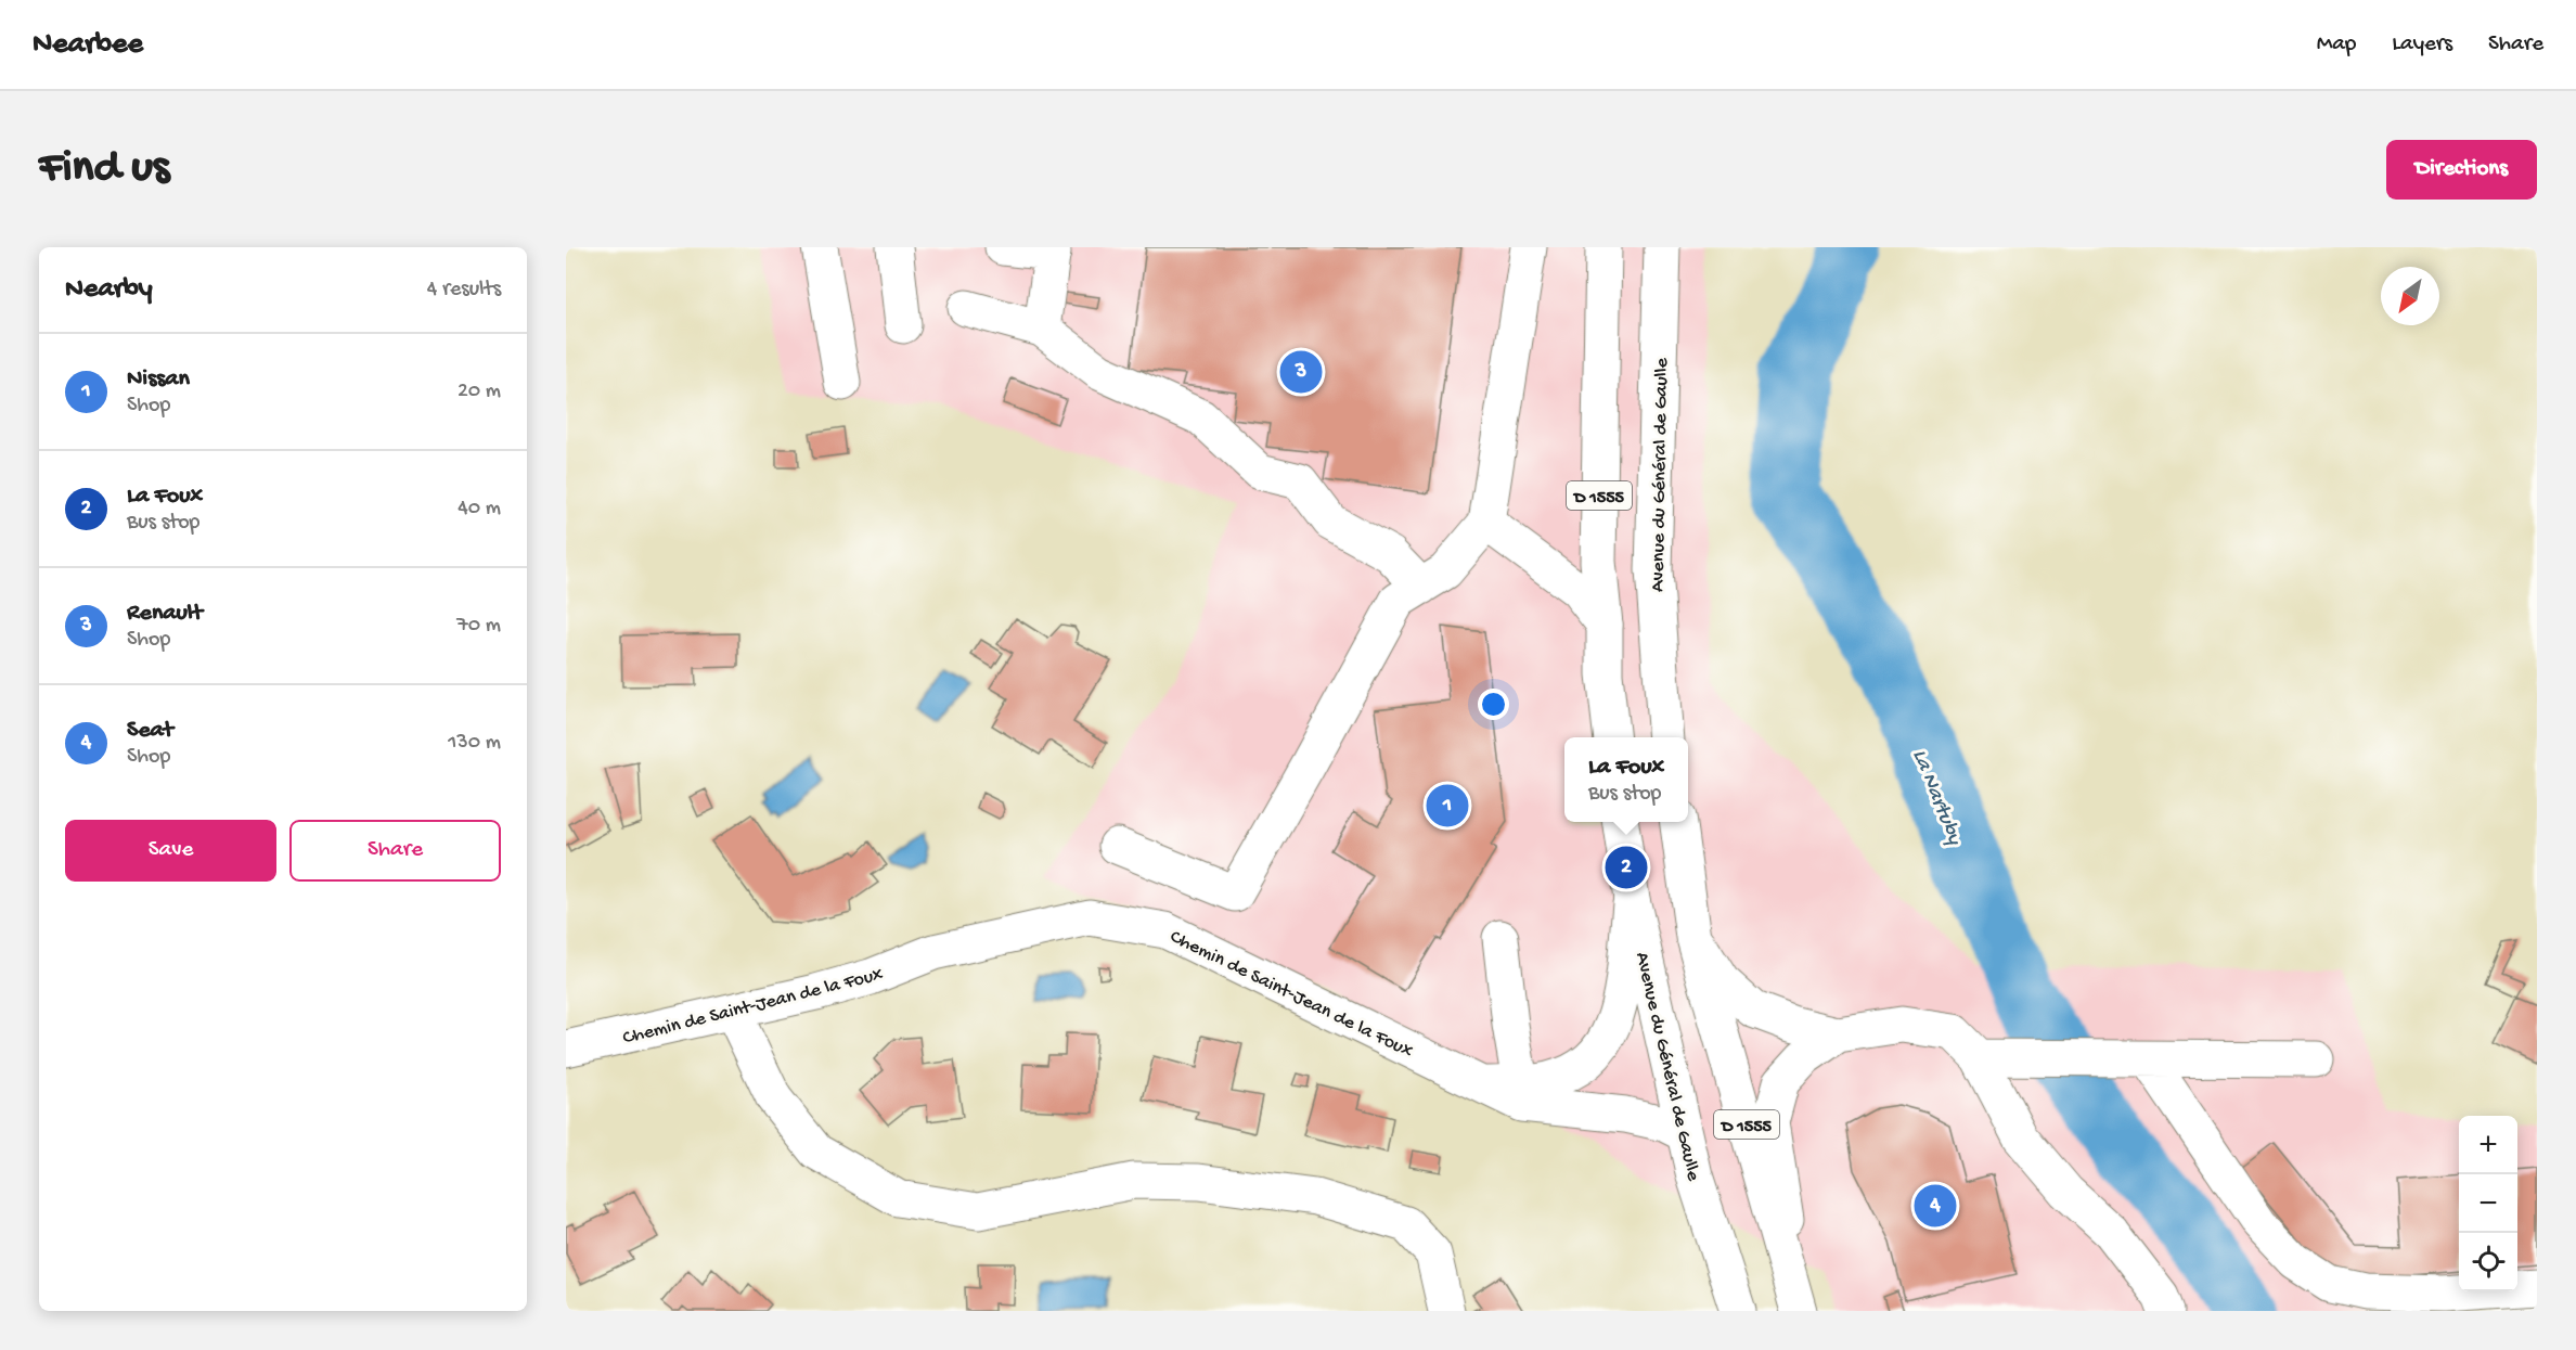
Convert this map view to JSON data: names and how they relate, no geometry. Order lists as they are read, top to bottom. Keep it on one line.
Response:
{"streets":{"street":["Avenue du Général de Gaulle","D 1555","Chemin de Saint-Jean de la Foux"]},"crossings":[["Avenue du Général de Gaulle","Chemin de Saint-Jean de la Foux"]],"water":["La Nartuby"],"north":"bottom left","page":{"header":"Nearbee","nav":["Map","Layers","Share"],"buttons":["Directions",["Save","Share"]],"title":"Find us","heading":["Nearby","4 results"],"list":[{"mark":"1","name":"Nissan","note":"Shop","value":"20 m"},{"mark":"2","name":"La Foux","note":"Bus stop","value":"40 m"},{"mark":"3","name":"Renault","note":"Shop","value":"70 m"},{"mark":"4","name":"Seat","note":"Shop","value":"130 m"}],"pins":["3","1","2","4"],"popup":["La Foux","Bus stop"],"map_buttons":["+","−"]}}
